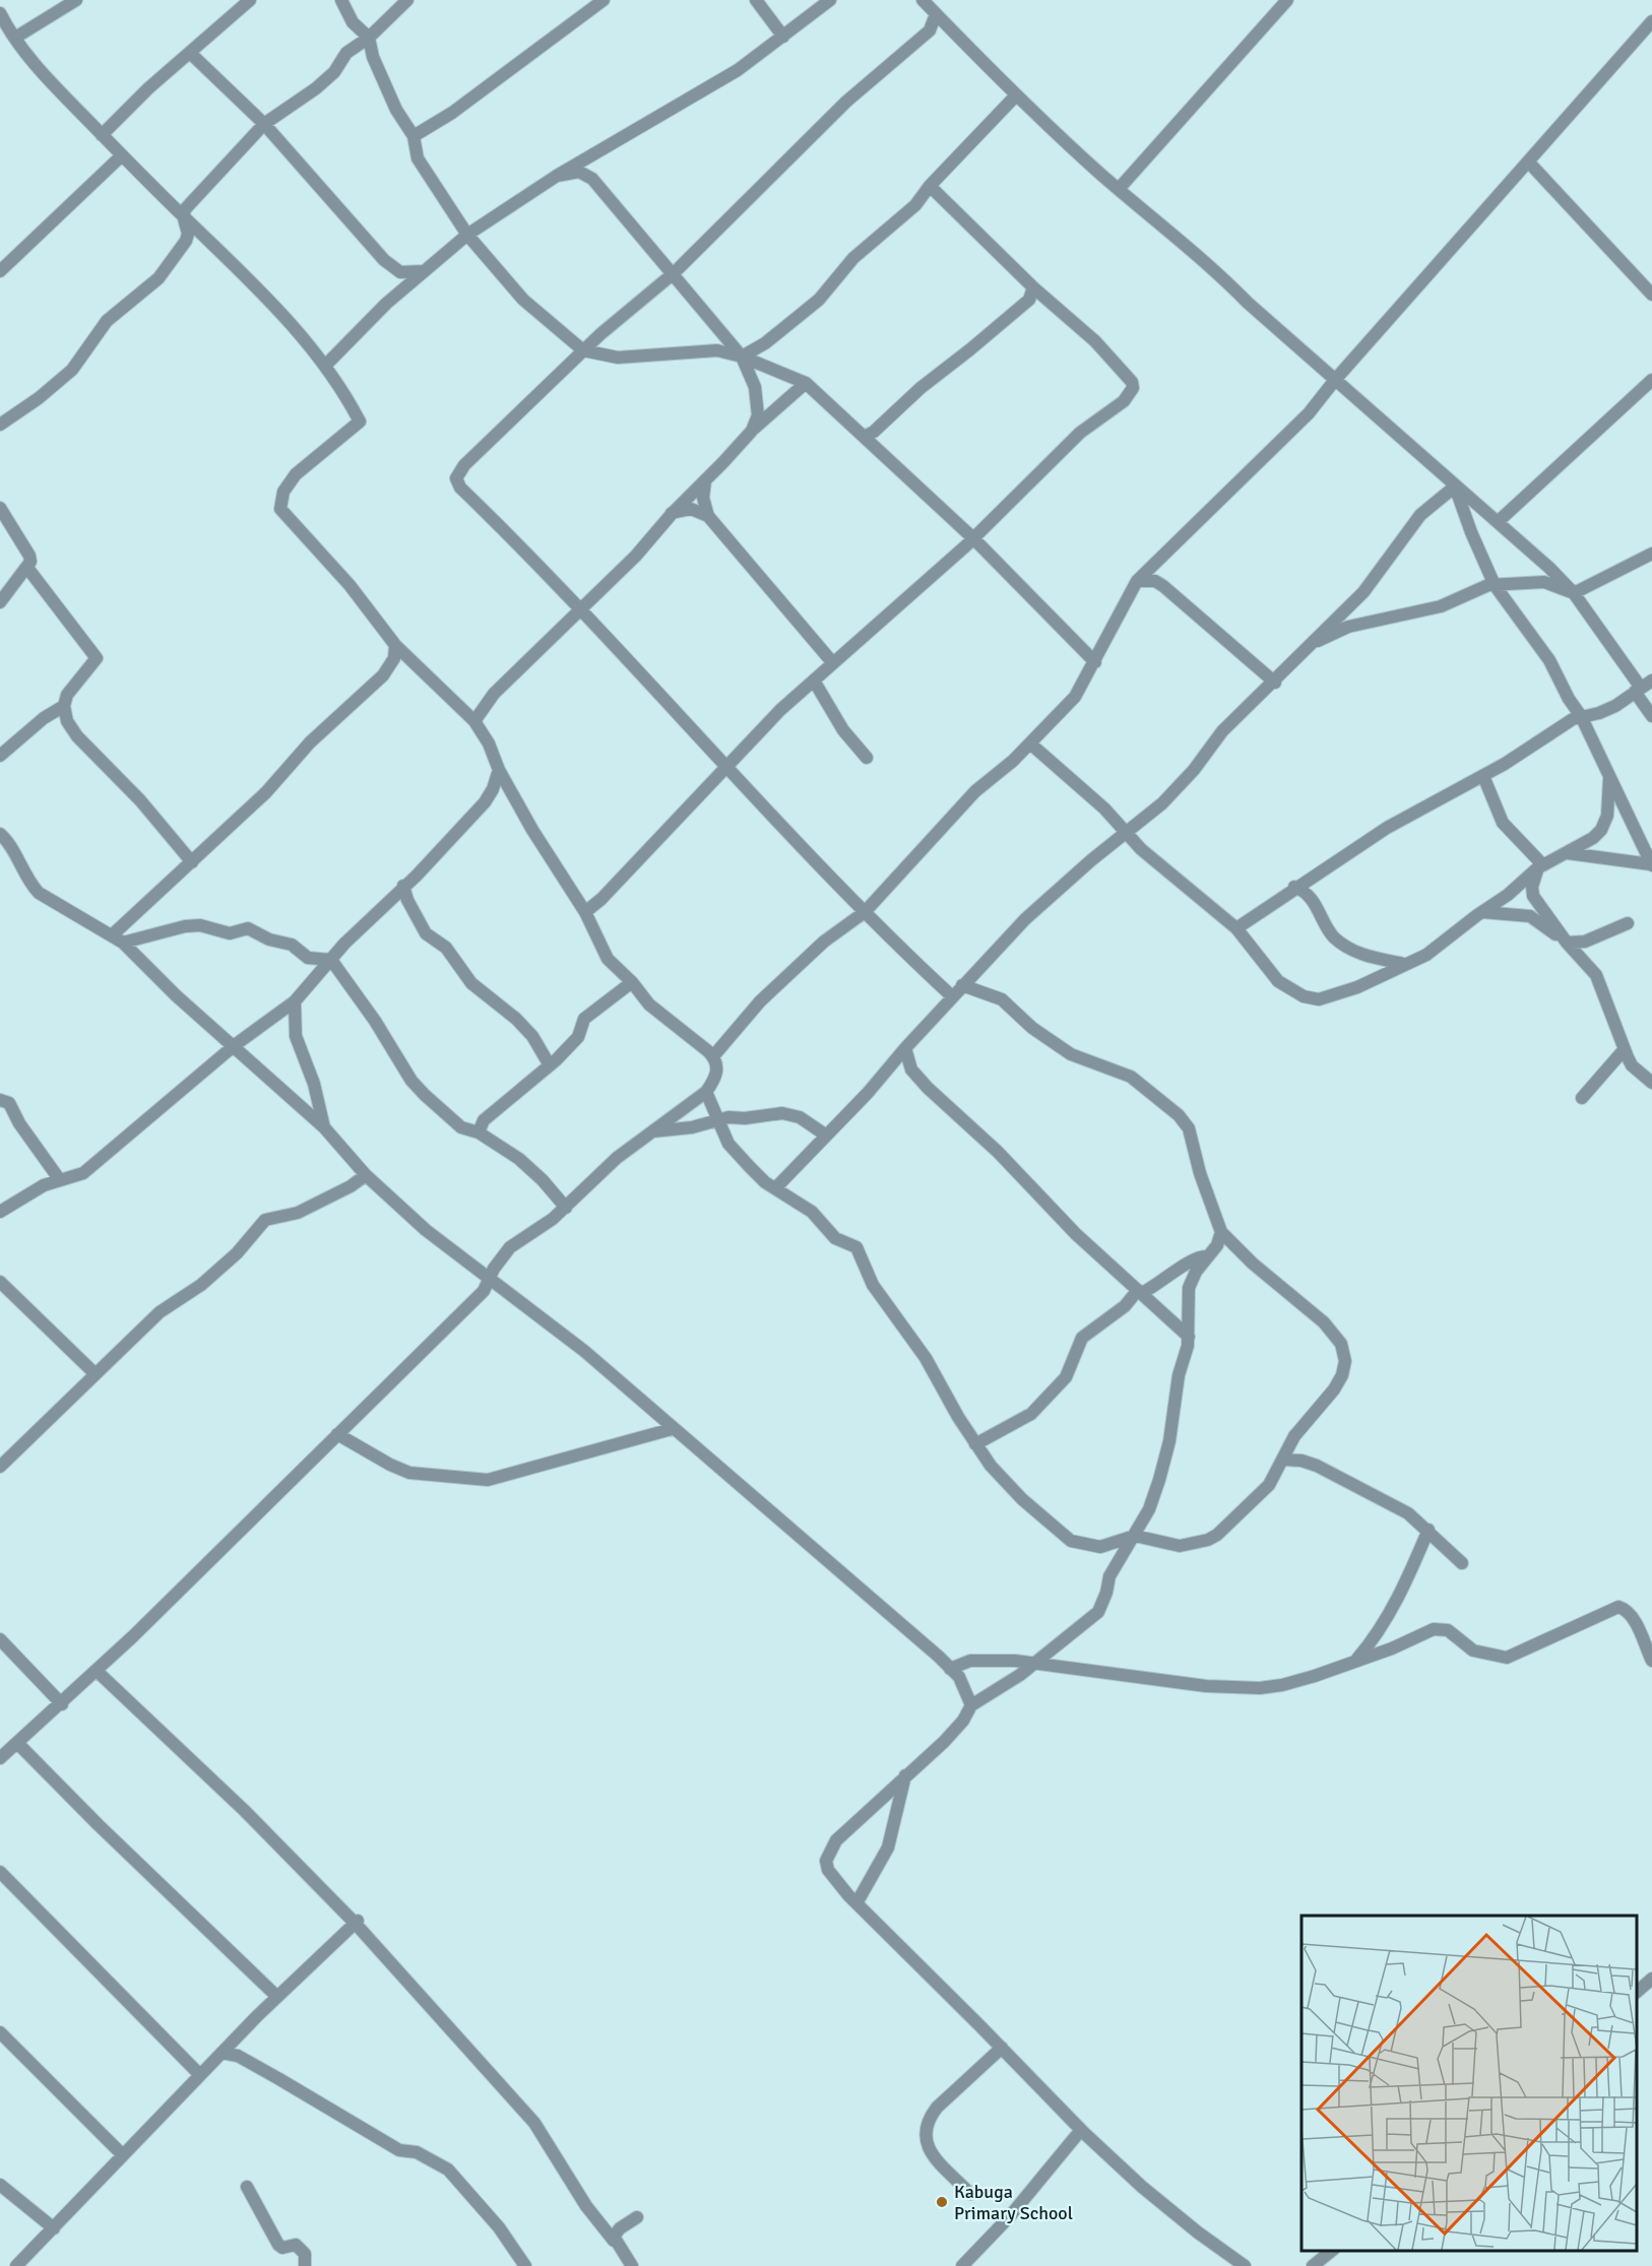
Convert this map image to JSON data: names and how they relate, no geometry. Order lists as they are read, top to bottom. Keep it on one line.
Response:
{"places":["Kabuga Primary School"]}
